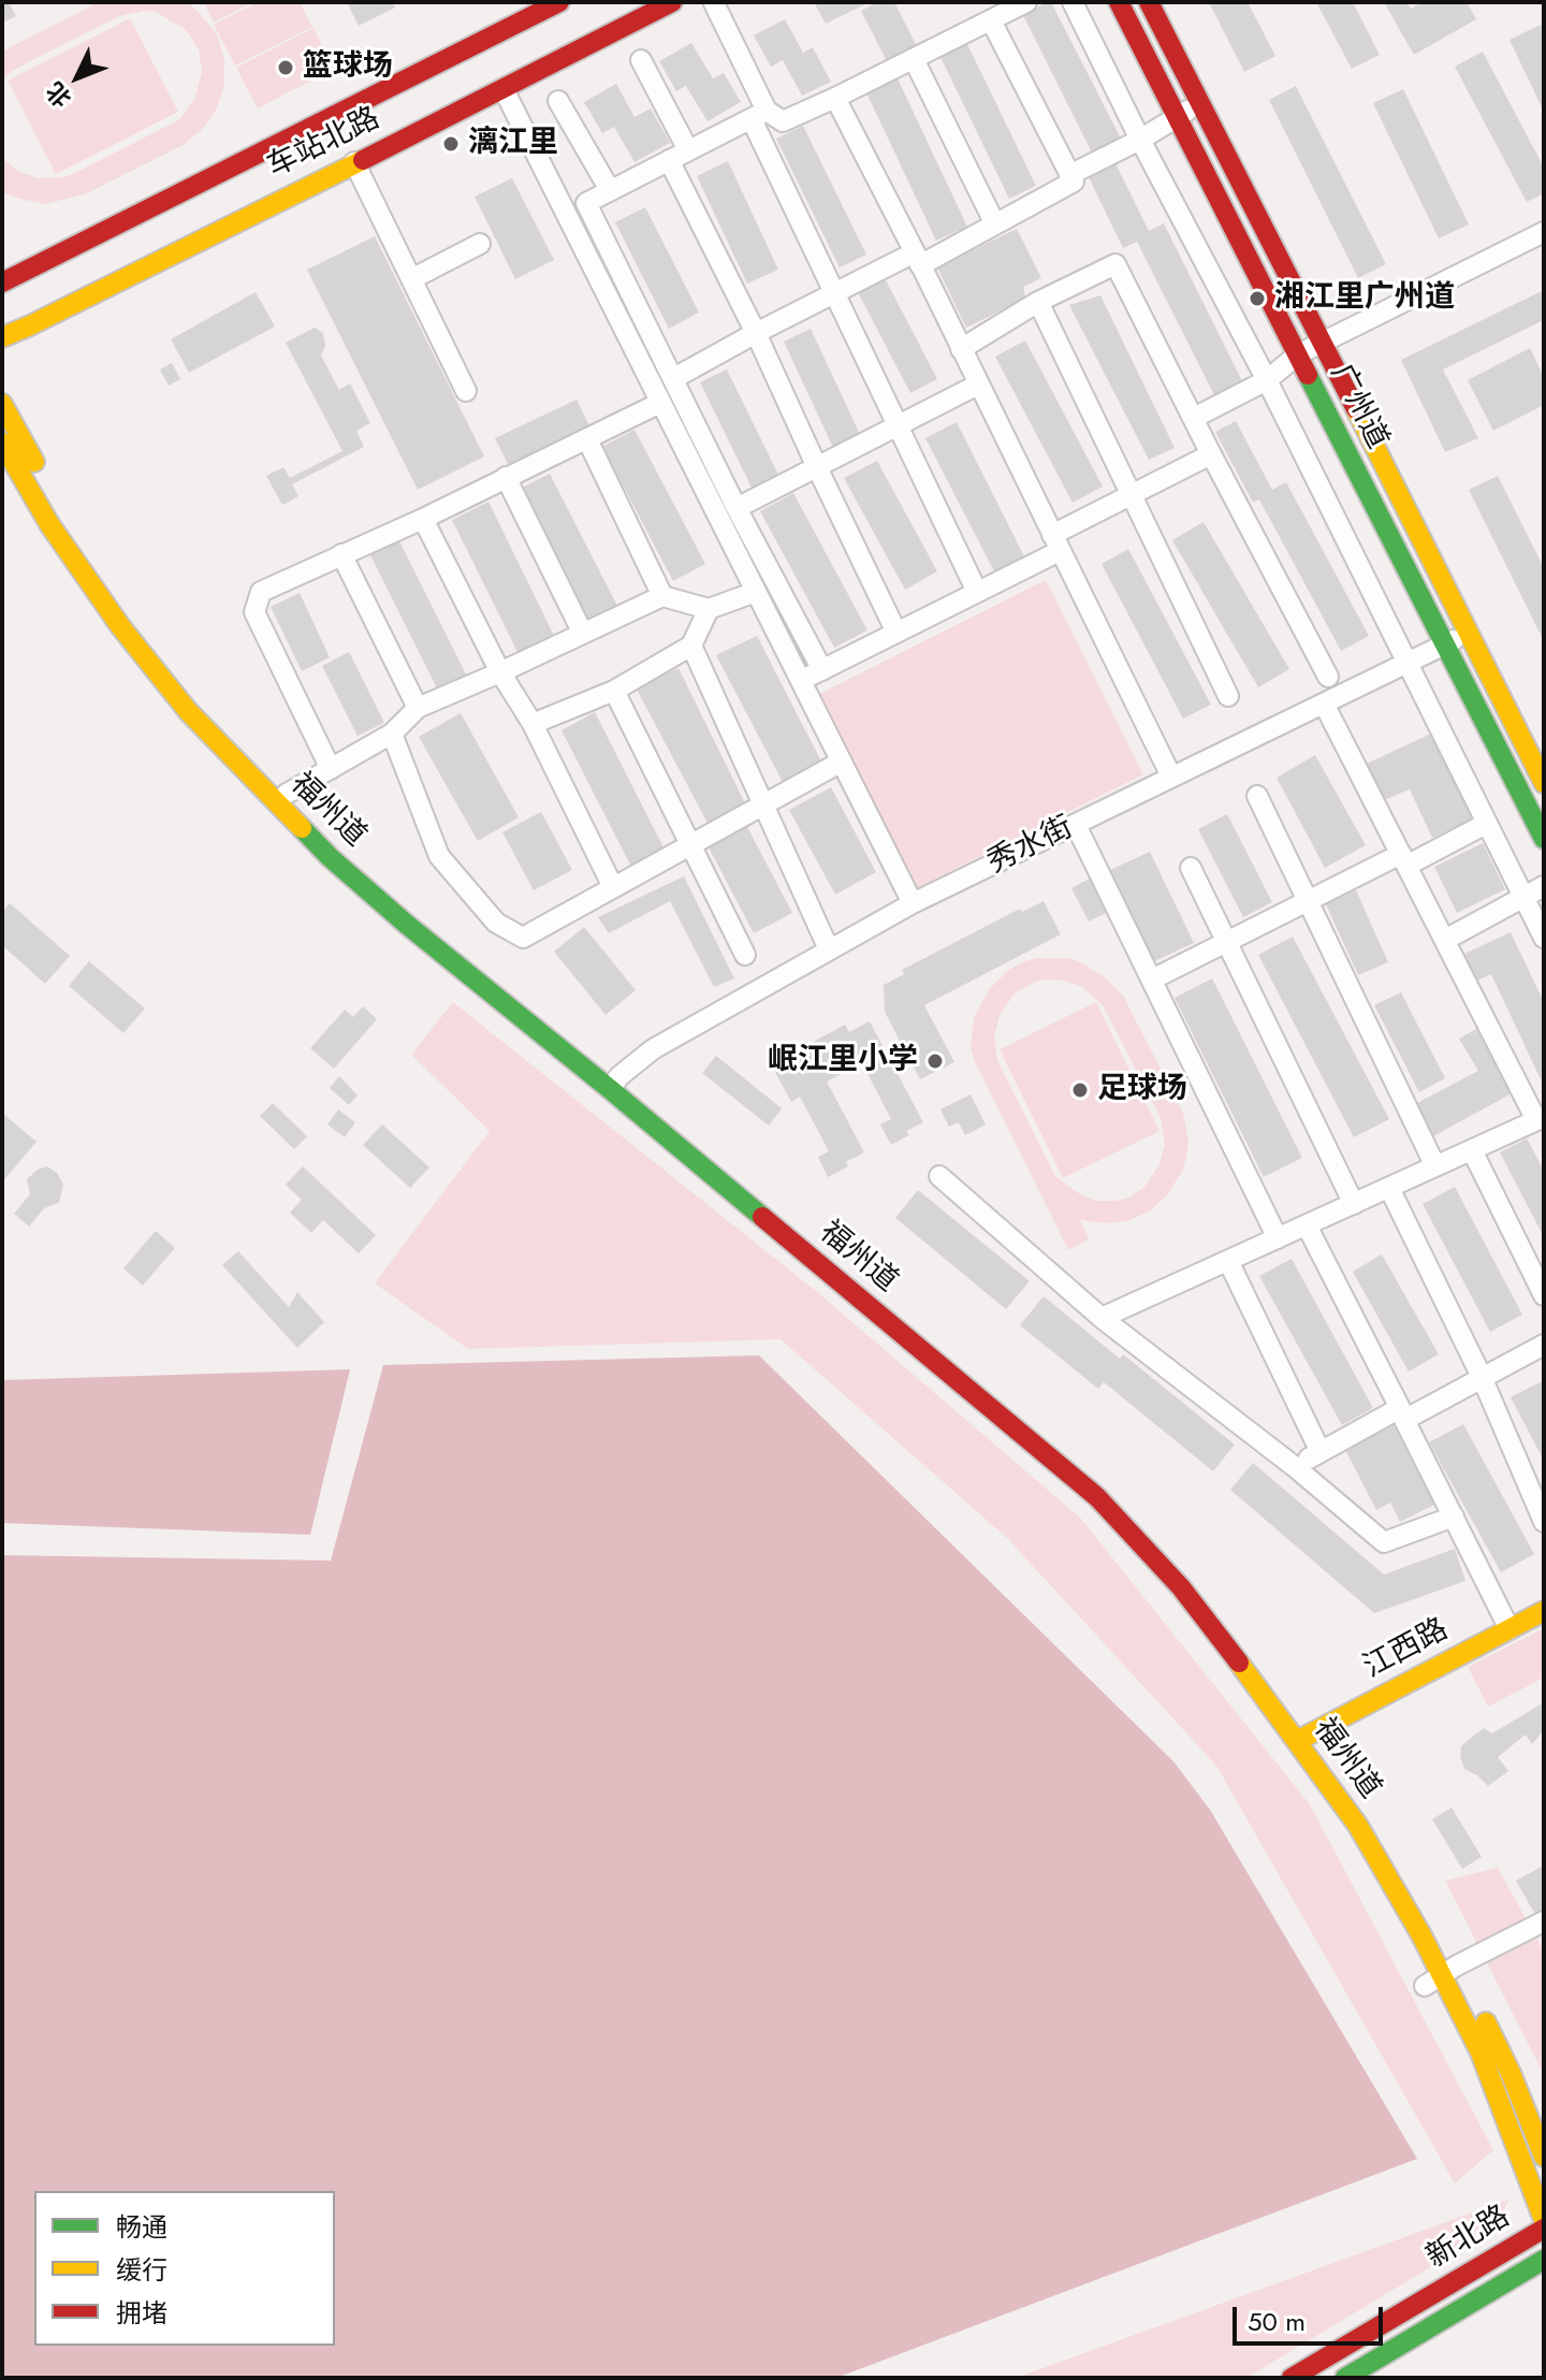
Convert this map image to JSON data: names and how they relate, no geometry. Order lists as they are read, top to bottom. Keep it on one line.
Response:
{"streets":{"main road":["车站北路","广州道","福州道","江西路","新北路"],"street":["秀水街"]},"crossings":[["广州道","秀水街"],["福州道","秀水街"],["福州道","江西路"]],"places":["篮球场","漓江里","湘江里广州道","岷江里小学","足球场"],"legend":["畅通","缓行","拥堵"],"scale_bar":"50 m","north":"bottom left"}
